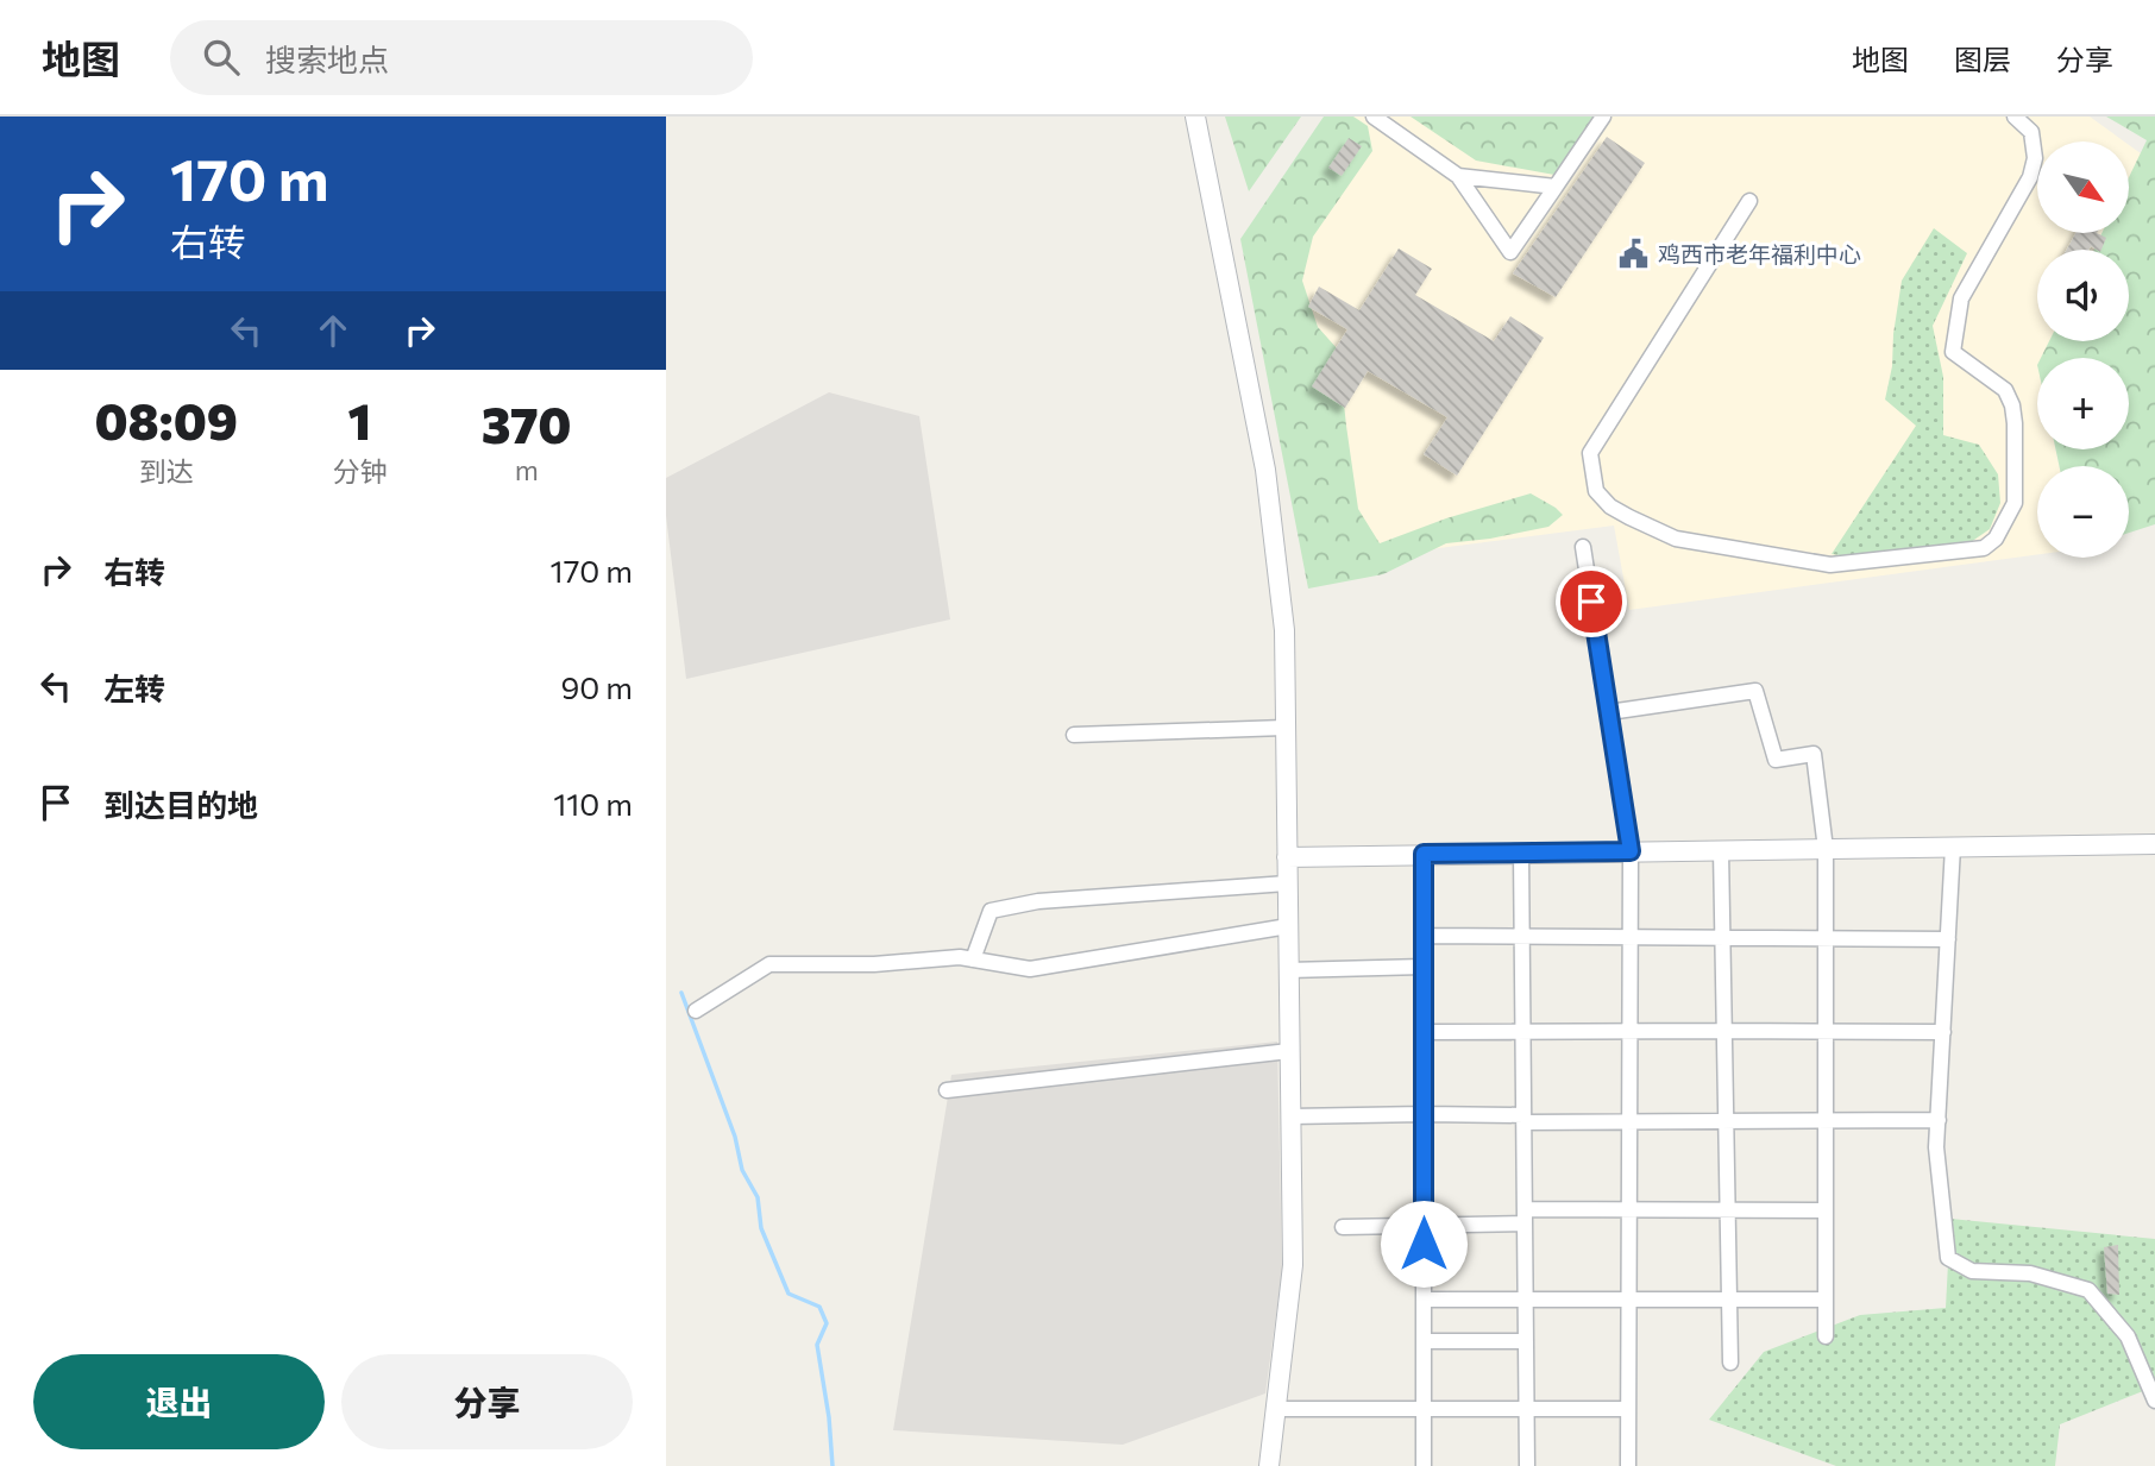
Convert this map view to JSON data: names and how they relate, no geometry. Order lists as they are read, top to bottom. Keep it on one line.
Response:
{"places":{"public building":["鸡西市老年福利中心"]},"north":"bottom right","page":{"header":"地图","search":"搜索地点","nav":["地图","图层","分享"],"turn":["170 m","右转"],"map_buttons":["+","−"],"eta":["08:09","到达","1","分钟","370","m"],"list":[{"name":"右转","value":"170 m"},{"name":"左转","value":"90 m"},{"name":"到达目的地","value":"110 m"}],"buttons":["退出","分享"]}}
